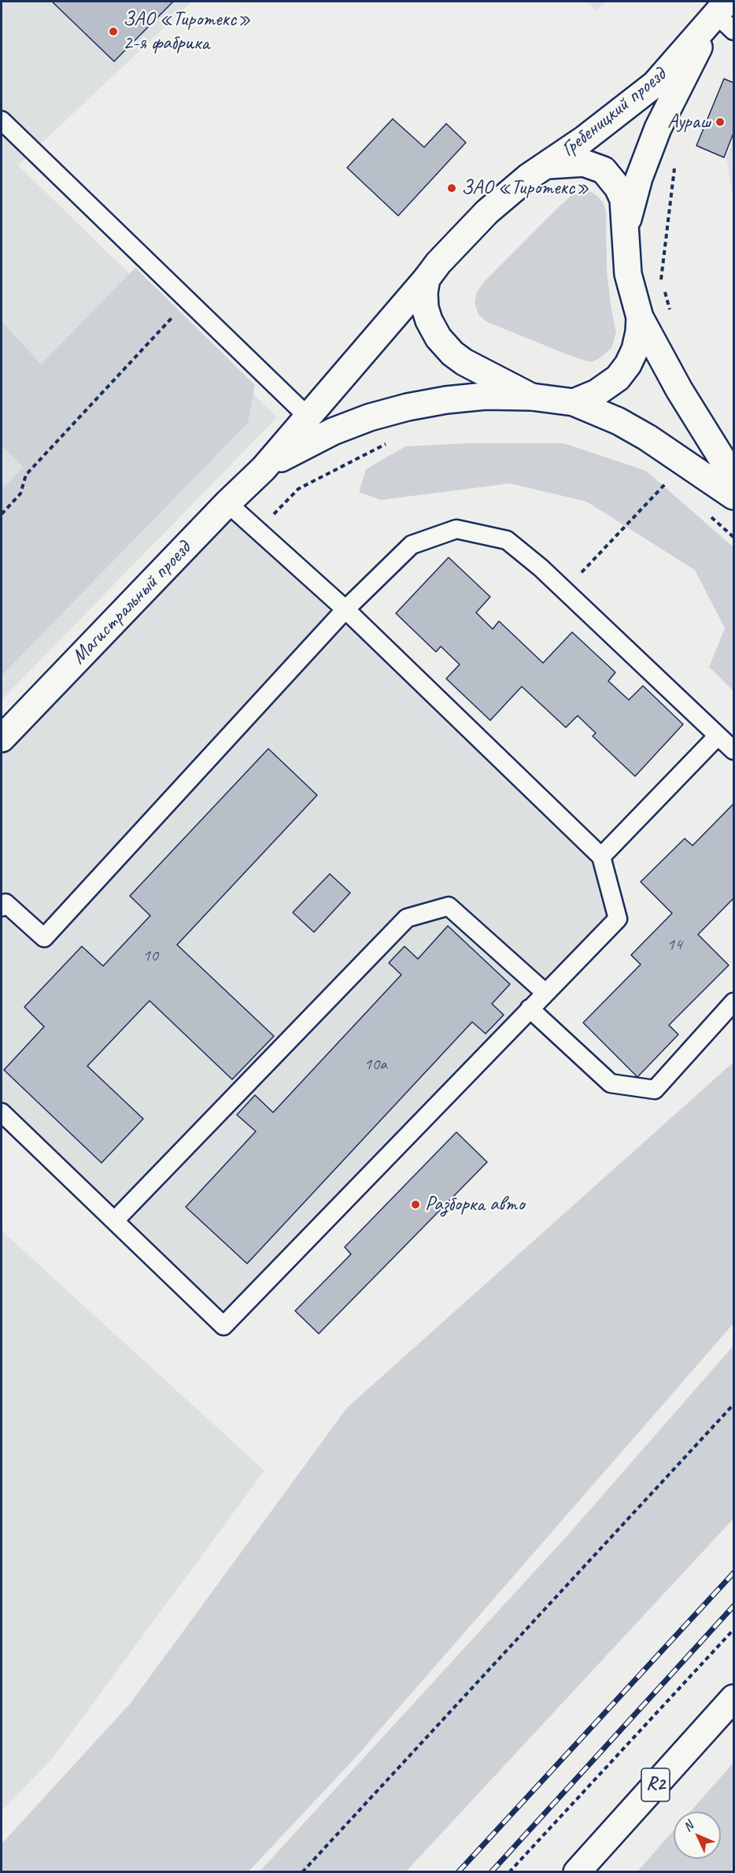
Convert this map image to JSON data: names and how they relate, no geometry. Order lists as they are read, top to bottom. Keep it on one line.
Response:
{"streets":{"street":["Гребеницкий проезд","Магистральный проезд","R2"]},"crossings":[["Гребеницкий проезд","Магистральный проезд"]],"places":["ЗАО «Тиротекс» 2-я фабрика","Аураш","ЗАО «Тиротекс»","Разборка авто"],"house_numbers":["14","10","10a"],"north":"top left"}
